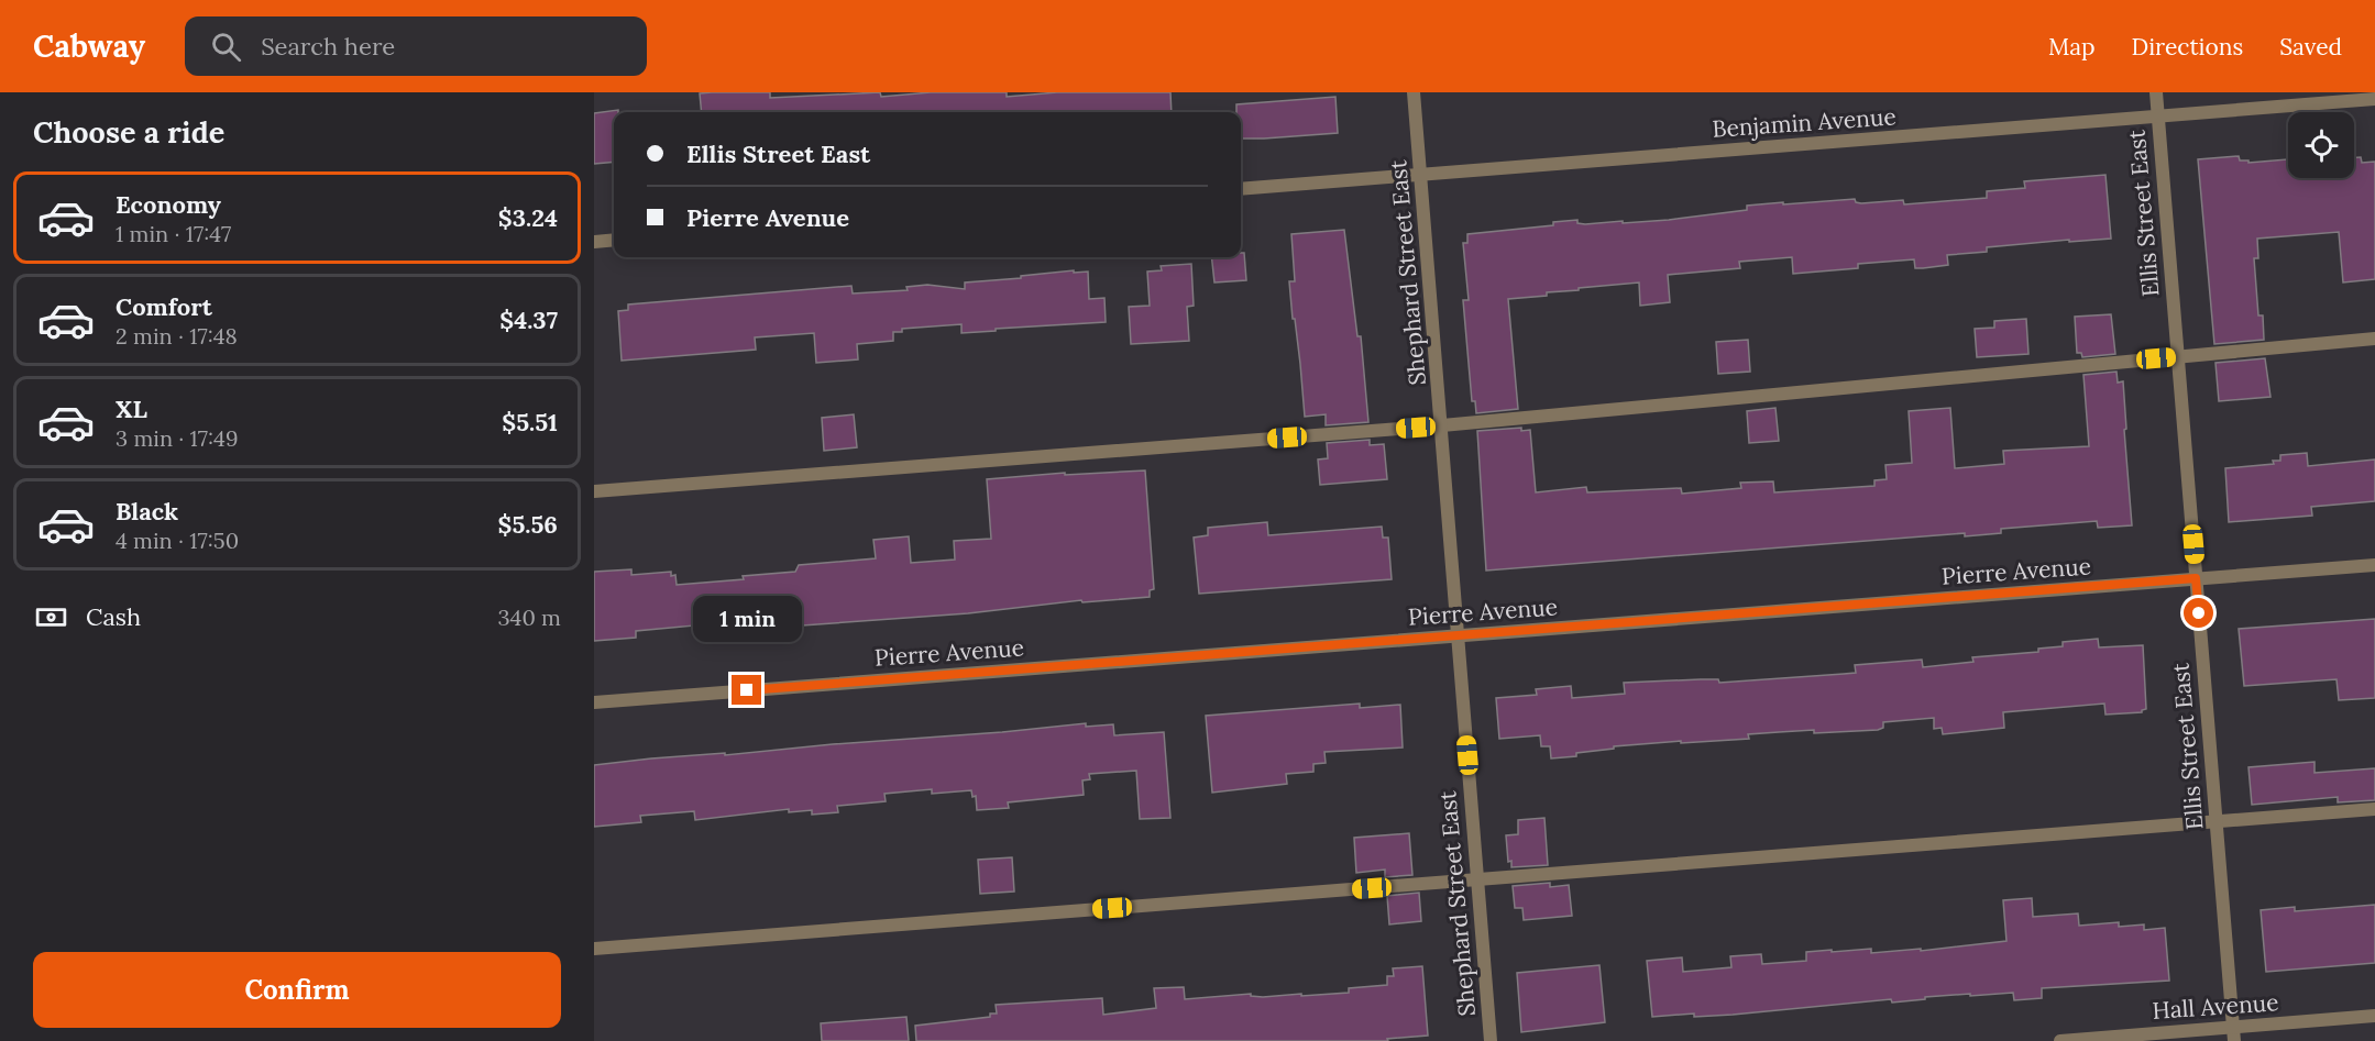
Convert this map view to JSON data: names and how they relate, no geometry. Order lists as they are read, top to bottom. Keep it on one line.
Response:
{"streets":{"street":["Benjamin Avenue","Ellis Street East","Shephard Street East","Pierre Avenue","Hall Avenue"]},"crossings":[["Benjamin Avenue","Ellis Street East"],["Benjamin Avenue","Shephard Street East"],["Ellis Street East","Pierre Avenue"],["Ellis Street East","Hall Avenue"],["Shephard Street East","Pierre Avenue"]],"page":{"header":"Cabway","search":"Search here","nav":["Map","Directions","Saved"],"heading":"Choose a ride","banner":["Ellis Street East","Pierre Avenue"],"list":[{"name":"Economy","note":"1 min · 17:47","value":"$3.24"},{"name":"Comfort","note":"2 min · 17:48","value":"$4.37"},{"name":"XL","note":"3 min · 17:49","value":"$5.51"},{"name":"Black","note":"4 min · 17:50","value":"$5.56"}],"pay":["Cash","340 m"],"bubble":"1 min","buttons":"Confirm"}}
